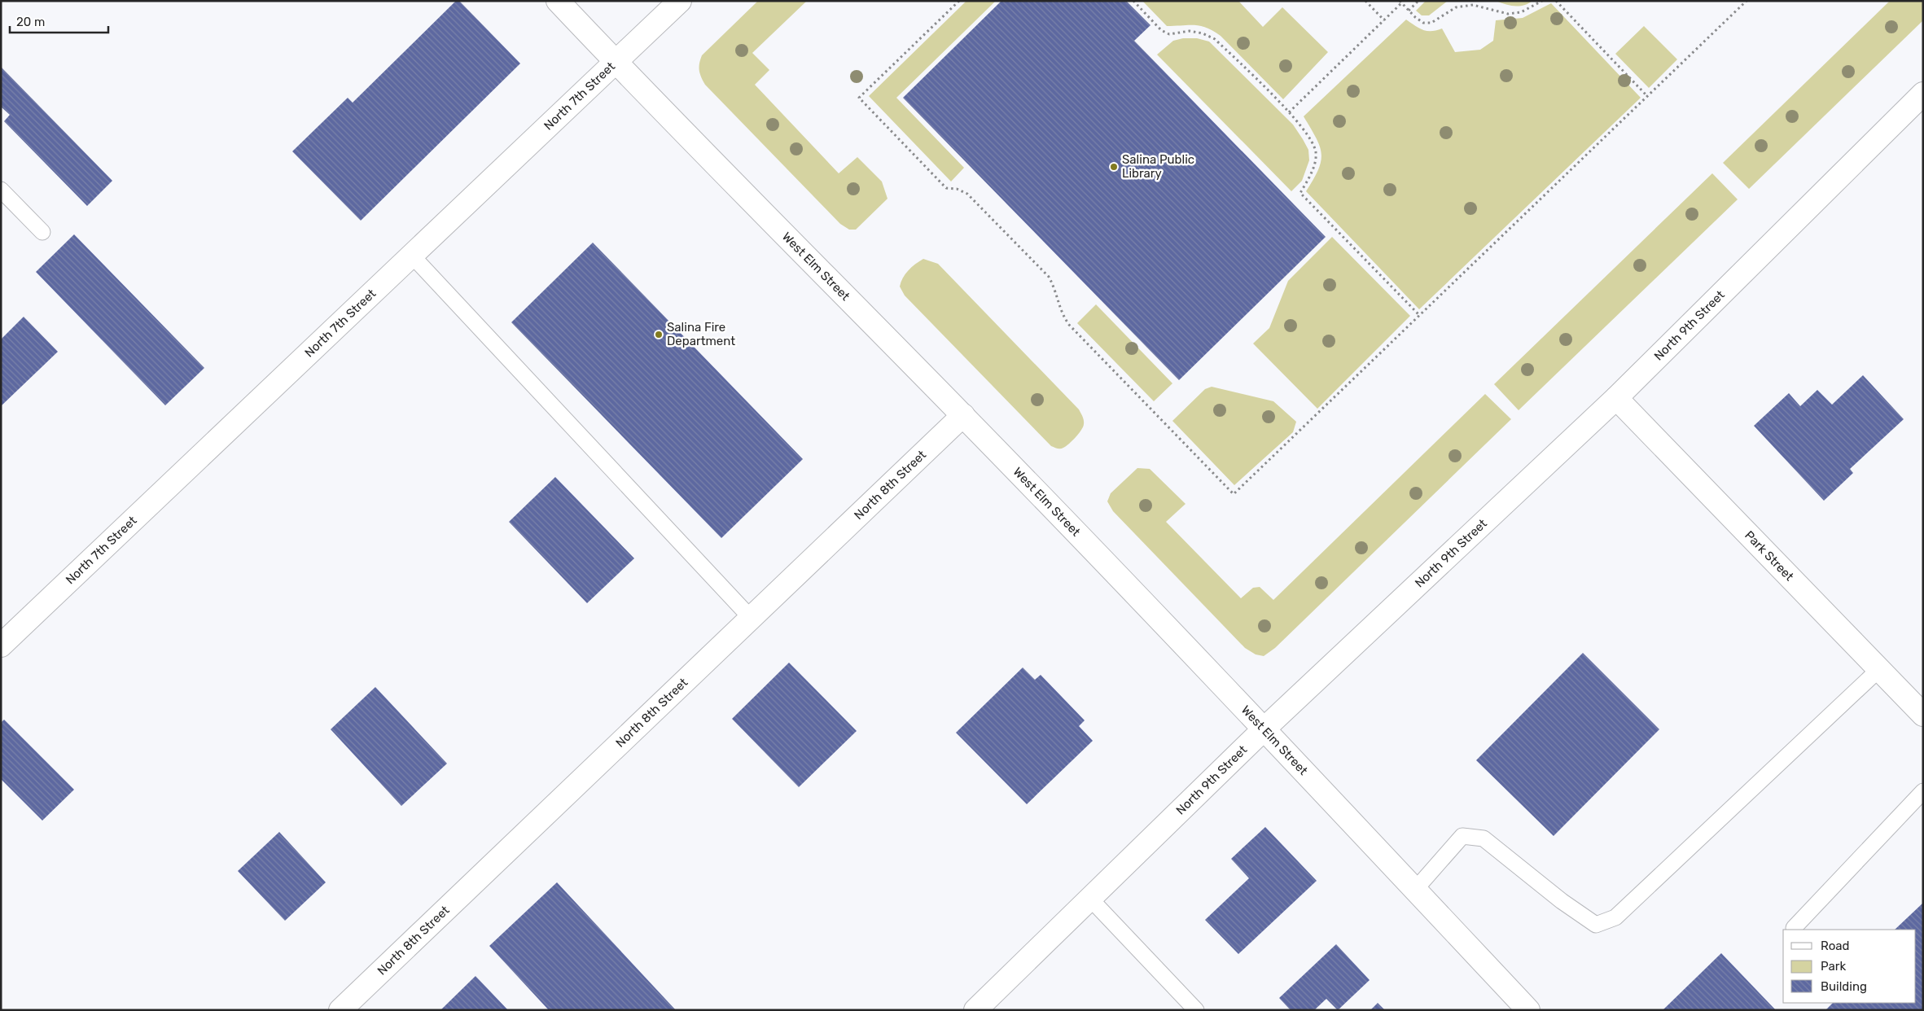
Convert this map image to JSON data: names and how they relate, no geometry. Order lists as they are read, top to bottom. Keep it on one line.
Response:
{"streets":{"street":["North 7th Street","West Elm Street","North 9th Street","North 8th Street","Park Street"]},"crossings":[["North 7th Street","West Elm Street"],["West Elm Street","North 9th Street"],["West Elm Street","North 8th Street"],["North 9th Street","Park Street"]],"places":["Salina Public Library","Salina Fire Department"],"legend":["Road","Park","Building"],"scale_bar":"20 m"}
